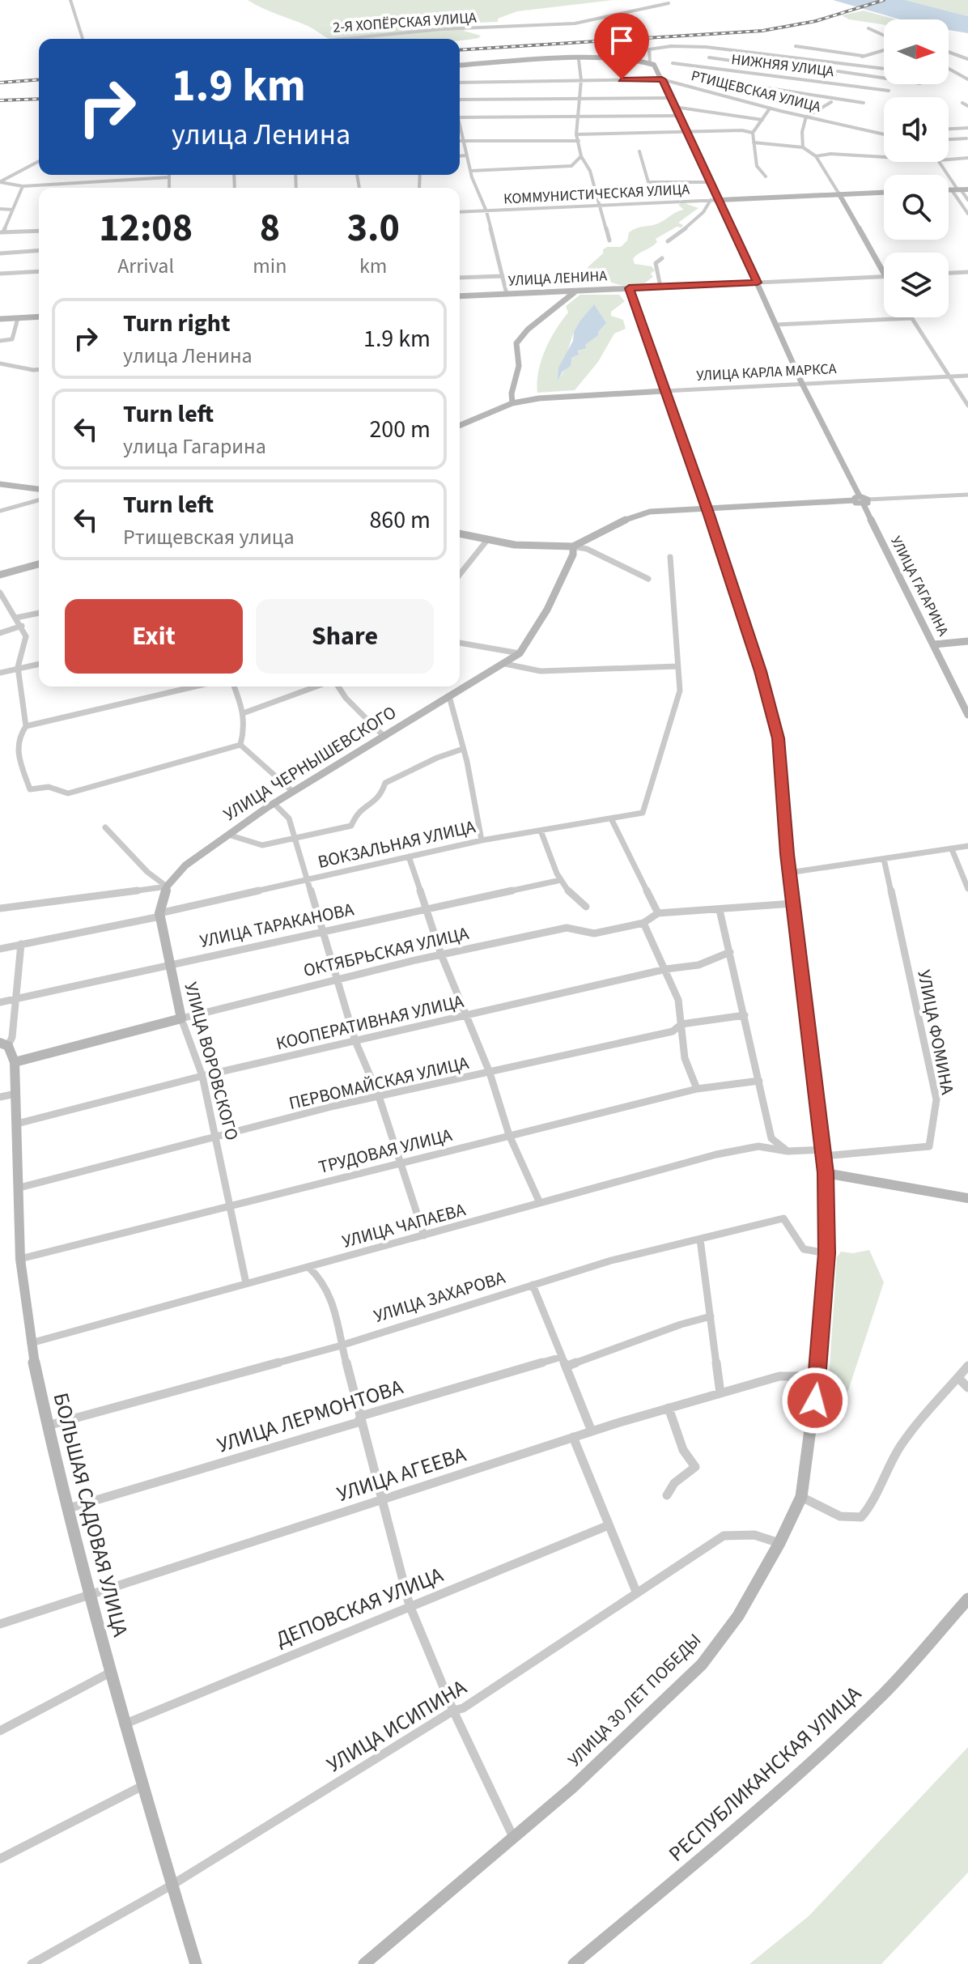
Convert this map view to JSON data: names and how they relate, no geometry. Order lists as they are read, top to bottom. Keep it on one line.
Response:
{"streets":{"street":["2-Я ХОПЁРСКАЯ УЛИЦА","НИЖНЯЯ УЛИЦА","РТИЩЕВСКАЯ УЛИЦА","КОММУНИСТИЧЕСКАЯ УЛИЦА","УЛИЦА ЛЕНИНА","УЛИЦА КАРЛА МАРКСА","УЛИЦА ГАГАРИНА","УЛИЦА ЧЕРНЫШЕВСКОГО","ВОКЗАЛЬНАЯ УЛИЦА","УЛИЦА ТАРАКАНОВА","ОКТЯБРЬСКАЯ УЛИЦА","КООПЕРАТИВНАЯ УЛИЦА","УЛИЦА ФОМИНА","УЛИЦА ВОРОВСКОГО","ПЕРВОМАЙСКАЯ УЛИЦА","ТРУДОВАЯ УЛИЦА","УЛИЦА ЧАПАЕВА","УЛИЦА ЗАХАРОВА","УЛИЦА ЛЕРМОНТОВА","УЛИЦА АГЕЕВА","БОЛЬШАЯ САДОВАЯ УЛИЦА","ДЕПОВСКАЯ УЛИЦА","УЛИЦА 30 ЛЕТ ПОБЕДЫ","УЛИЦА ИСИПИНА","РЕСПУБЛИКАНСКАЯ УЛИЦА"]},"crossings":[["УЛИЦА ЛЕНИНА","УЛИЦА 30 ЛЕТ ПОБЕДЫ"],["УЛИЦА КАРЛА МАРКСА","УЛИЦА 30 ЛЕТ ПОБЕДЫ"],["УЛИЦА ЧЕРНЫШЕВСКОГО","УЛИЦА ВОРОВСКОГО"],["ВОКЗАЛЬНАЯ УЛИЦА","УЛИЦА ВОРОВСКОГО"],["УЛИЦА ТАРАКАНОВА","УЛИЦА ВОРОВСКОГО"],["ОКТЯБРЬСКАЯ УЛИЦА","УЛИЦА ВОРОВСКОГО"],["ОКТЯБРЬСКАЯ УЛИЦА","БОЛЬШАЯ САДОВАЯ УЛИЦА"],["КООПЕРАТИВНАЯ УЛИЦА","УЛИЦА ВОРОВСКОГО"],["КООПЕРАТИВНАЯ УЛИЦА","БОЛЬШАЯ САДОВАЯ УЛИЦА"],["УЛИЦА ФОМИНА","УЛИЦА ЧАПАЕВА"],["УЛИЦА ФОМИНА","УЛИЦА 30 ЛЕТ ПОБЕДЫ"],["УЛИЦА ВОРОВСКОГО","ПЕРВОМАЙСКАЯ УЛИЦА"],["УЛИЦА ВОРОВСКОГО","ТРУДОВАЯ УЛИЦА"],["УЛИЦА ВОРОВСКОГО","УЛИЦА ЧАПАЕВА"],["ПЕРВОМАЙСКАЯ УЛИЦА","БОЛЬШАЯ САДОВАЯ УЛИЦА"],["ТРУДОВАЯ УЛИЦА","БОЛЬШАЯ САДОВАЯ УЛИЦА"],["УЛИЦА ЧАПАЕВА","БОЛЬШАЯ САДОВАЯ УЛИЦА"],["УЛИЦА ЧАПАЕВА","УЛИЦА 30 ЛЕТ ПОБЕДЫ"],["УЛИЦА ЗАХАРОВА","БОЛЬШАЯ САДОВАЯ УЛИЦА"],["УЛИЦА ЗАХАРОВА","УЛИЦА 30 ЛЕТ ПОБЕДЫ"],["УЛИЦА ЛЕРМОНТОВА","БОЛЬШАЯ САДОВАЯ УЛИЦА"],["УЛИЦА АГЕЕВА","БОЛЬШАЯ САДОВАЯ УЛИЦА"],["УЛИЦА АГЕЕВА","УЛИЦА 30 ЛЕТ ПОБЕДЫ"],["БОЛЬШАЯ САДОВАЯ УЛИЦА","ДЕПОВСКАЯ УЛИЦА"],["БОЛЬШАЯ САДОВАЯ УЛИЦА","УЛИЦА ИСИПИНА"],["УЛИЦА 30 ЛЕТ ПОБЕДЫ","УЛИЦА ИСИПИНА"]],"north":"right","page":{"turn":["1.9 km","улица Ленина"],"eta":["12:08","Arrival","8","min","3.0","km"],"list":[{"name":"Turn right","note":"улица Ленина","value":"1.9 km"},{"name":"Turn left","note":"улица Гагарина","value":"200 m"},{"name":"Turn left","note":"Ртищевская улица","value":"860 m"}],"buttons":["Exit","Share"]}}
